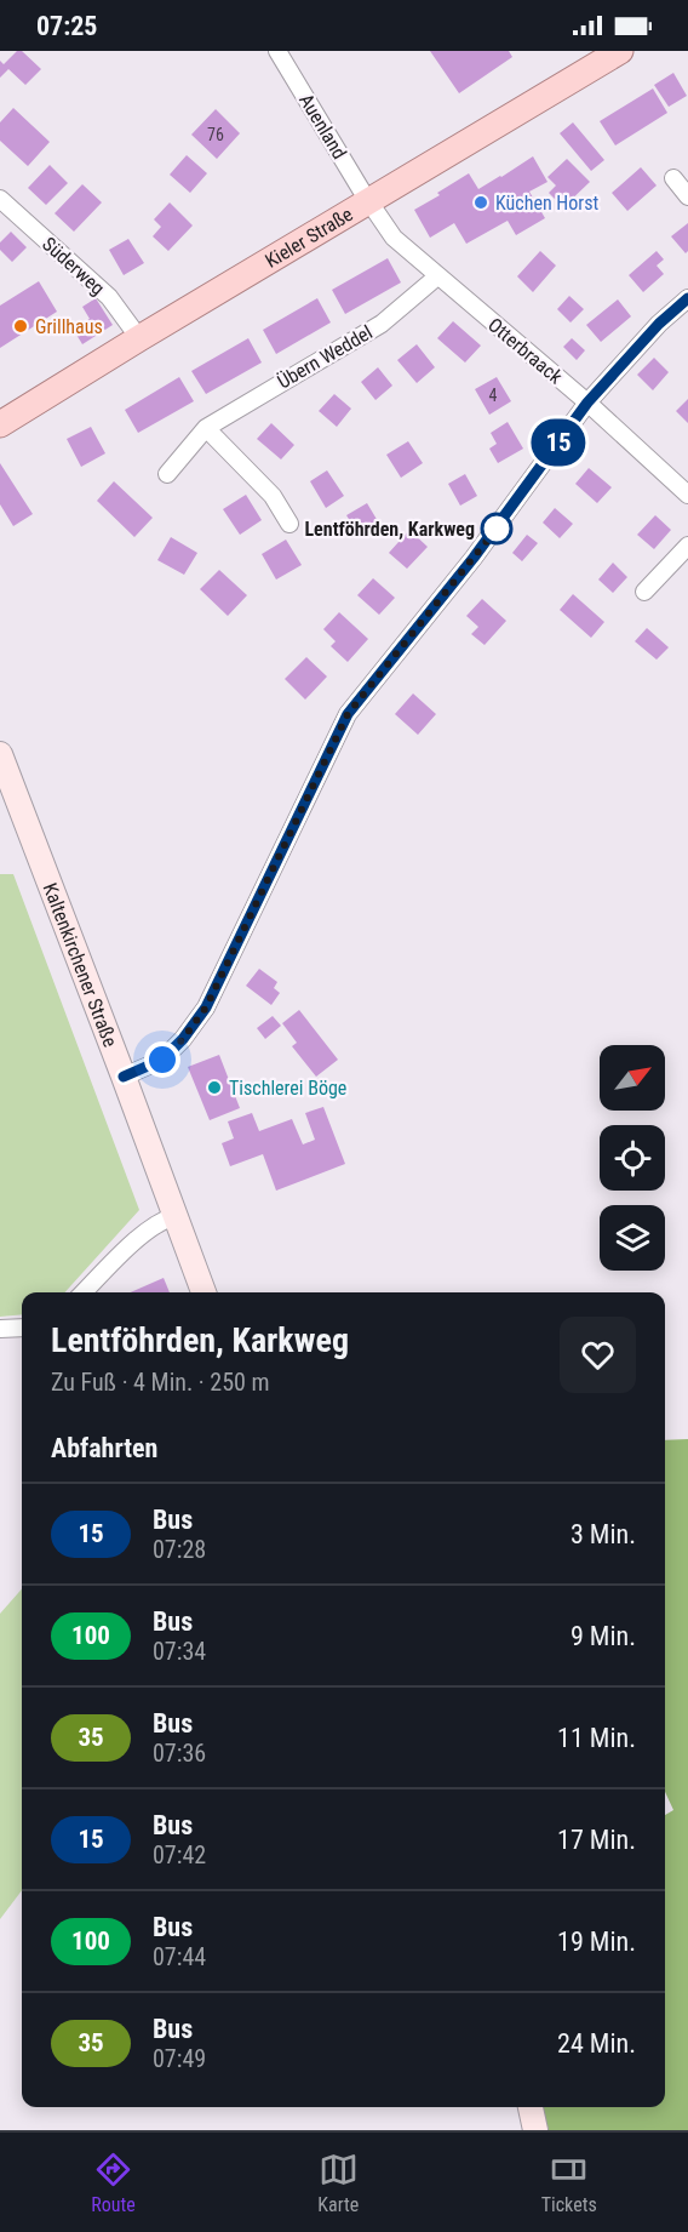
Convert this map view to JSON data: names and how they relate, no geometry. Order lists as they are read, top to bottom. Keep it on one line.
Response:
{"streets":{"main road":["Kieler Straße","Kaltenkirchener Straße"],"street":["Auenland","Süderweg","Otterbraack","Übern Weddel"]},"crossings":[["Auenland","Kieler Straße"],["Auenland","Otterbraack"],["Kieler Straße","Süderweg"],["Kieler Straße","Otterbraack"],["Otterbraack","Übern Weddel"]],"places":["Küchen Horst","Grillhaus","Lentföhrden, Karkweg","Tischlerei Böge"],"lines":["bus line 15"],"house_numbers":["76","4"],"north":"top right","page":{"status":"07:25","on_map":"15","heading":[["Lentföhrden, Karkweg","Zu Fuß · 4 Min. · 250 m"],"Abfahrten"],"list":[{"mark":"15","name":"Bus","note":"07:28","value":"3 Min."},{"mark":"100","name":"Bus","note":"07:34","value":"9 Min."},{"mark":"35","name":"Bus","note":"07:36","value":"11 Min."},{"mark":"15","name":"Bus","note":"07:42","value":"17 Min."},{"mark":"100","name":"Bus","note":"07:44","value":"19 Min."},{"mark":"35","name":"Bus","note":"07:49","value":"24 Min."}],"tabs":["Route","Karte","Tickets"]}}
